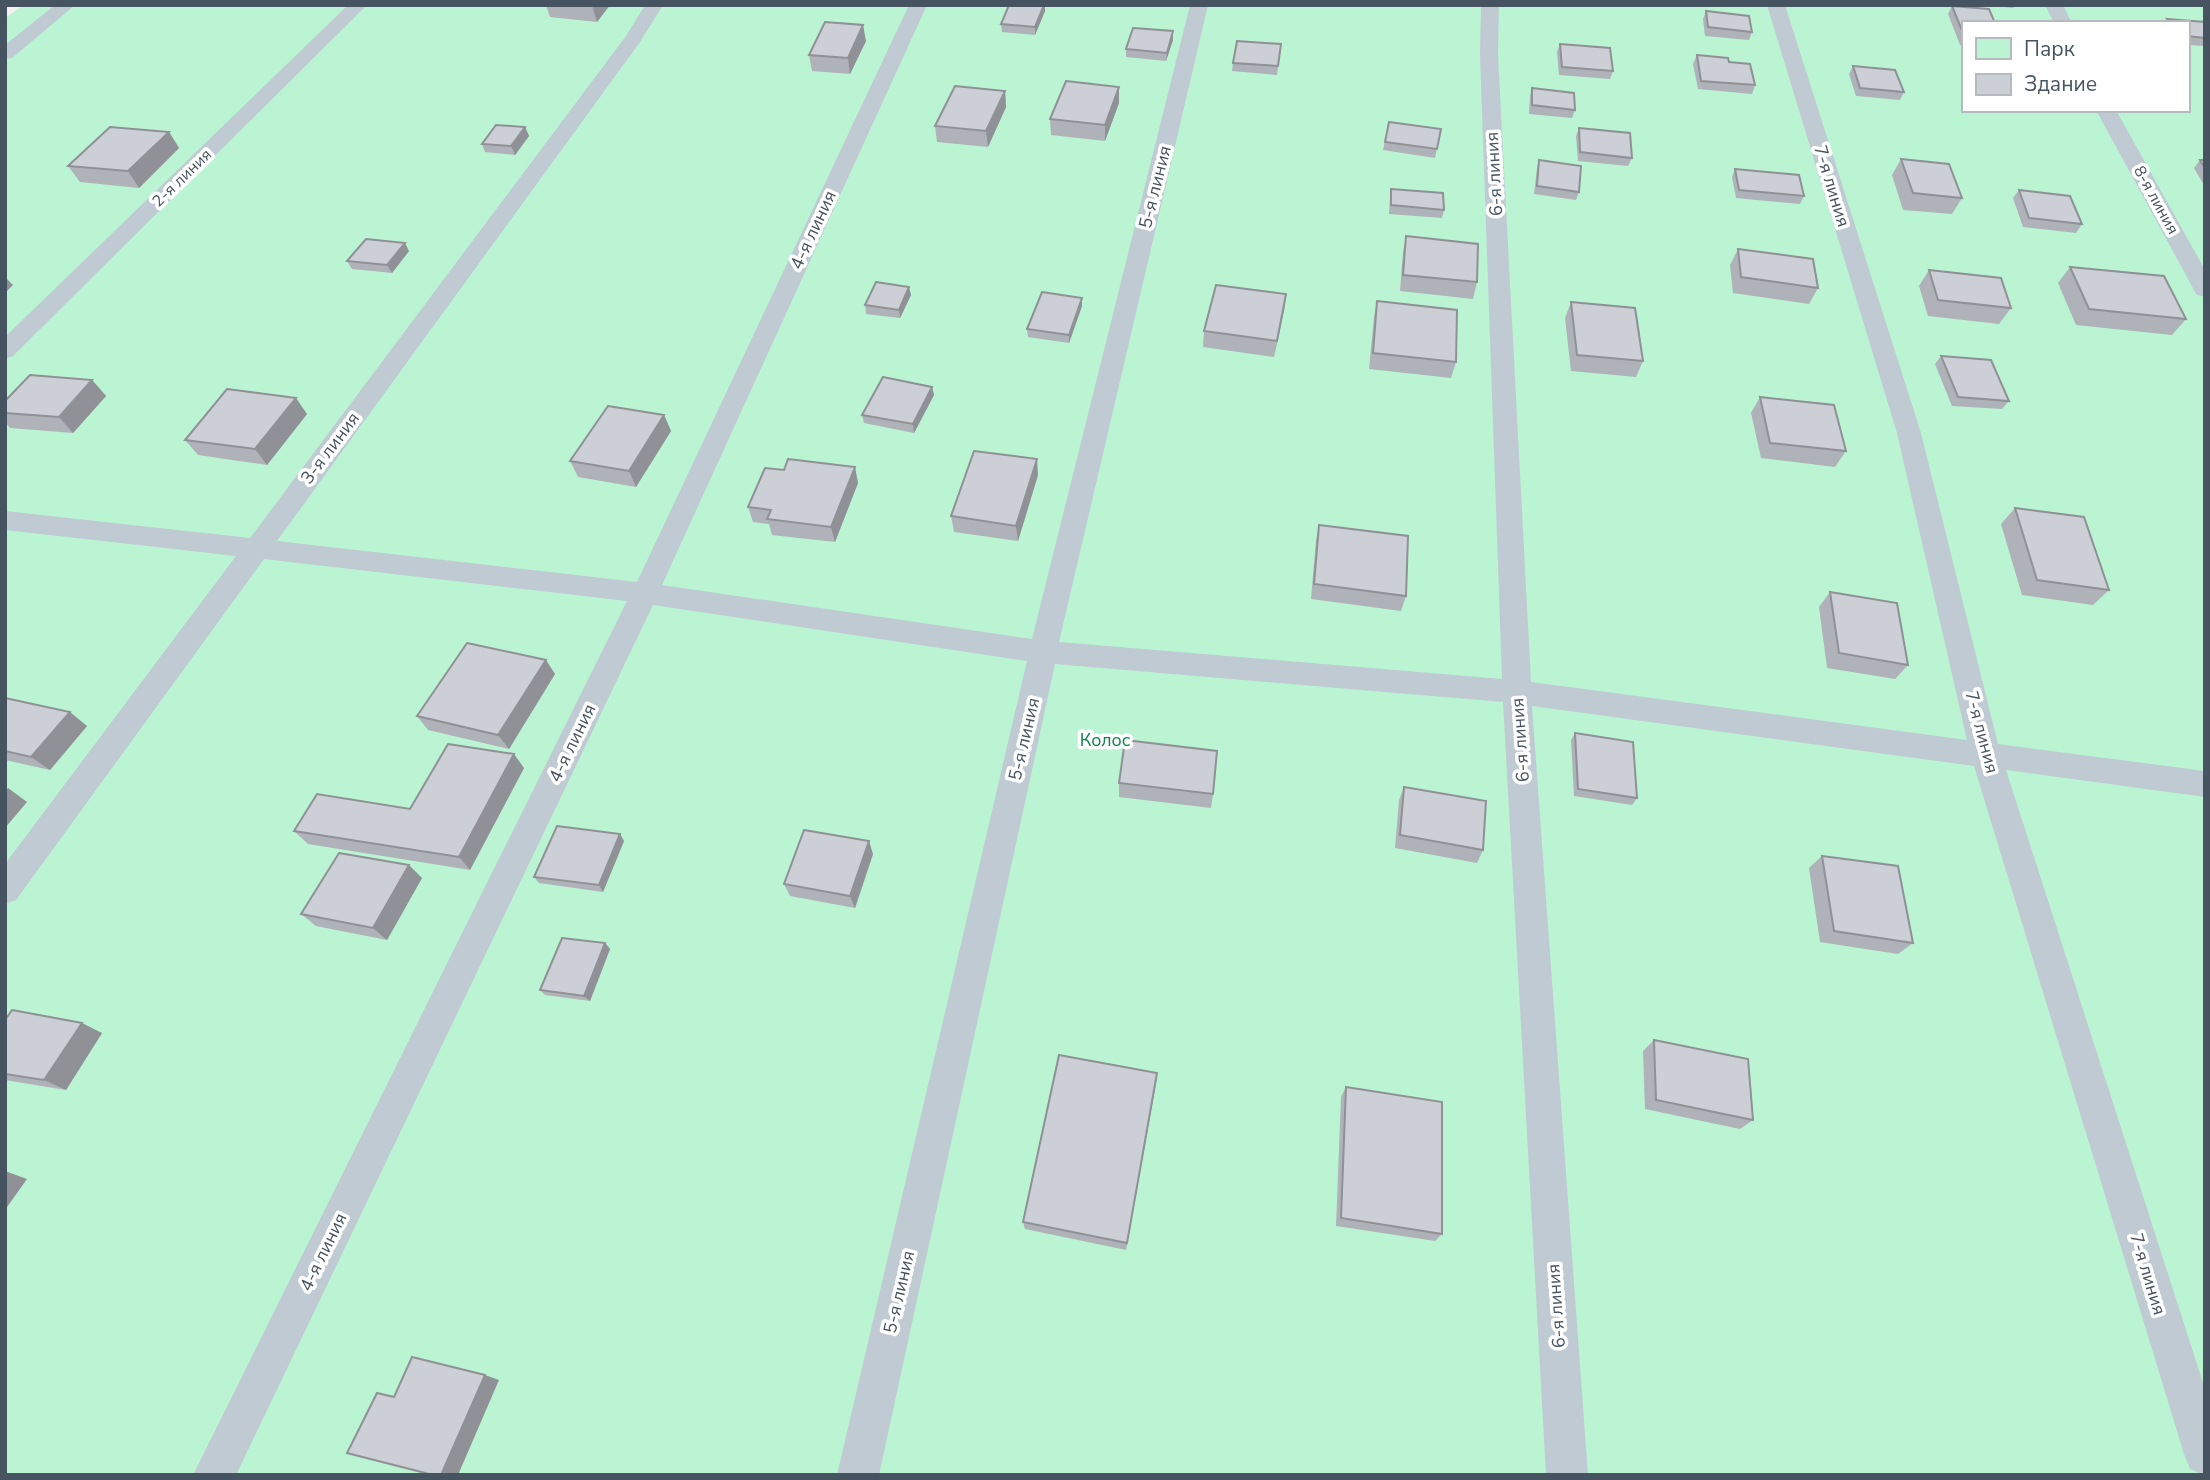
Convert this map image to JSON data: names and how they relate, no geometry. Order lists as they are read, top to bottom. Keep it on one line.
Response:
{"streets":{"lane":["6-я линия","2-я линия","7-я линия","5-я линия","8-я линия","4-я линия","3-я линия"]},"parks":["Колос"],"legend":["Парк","Здание"]}
